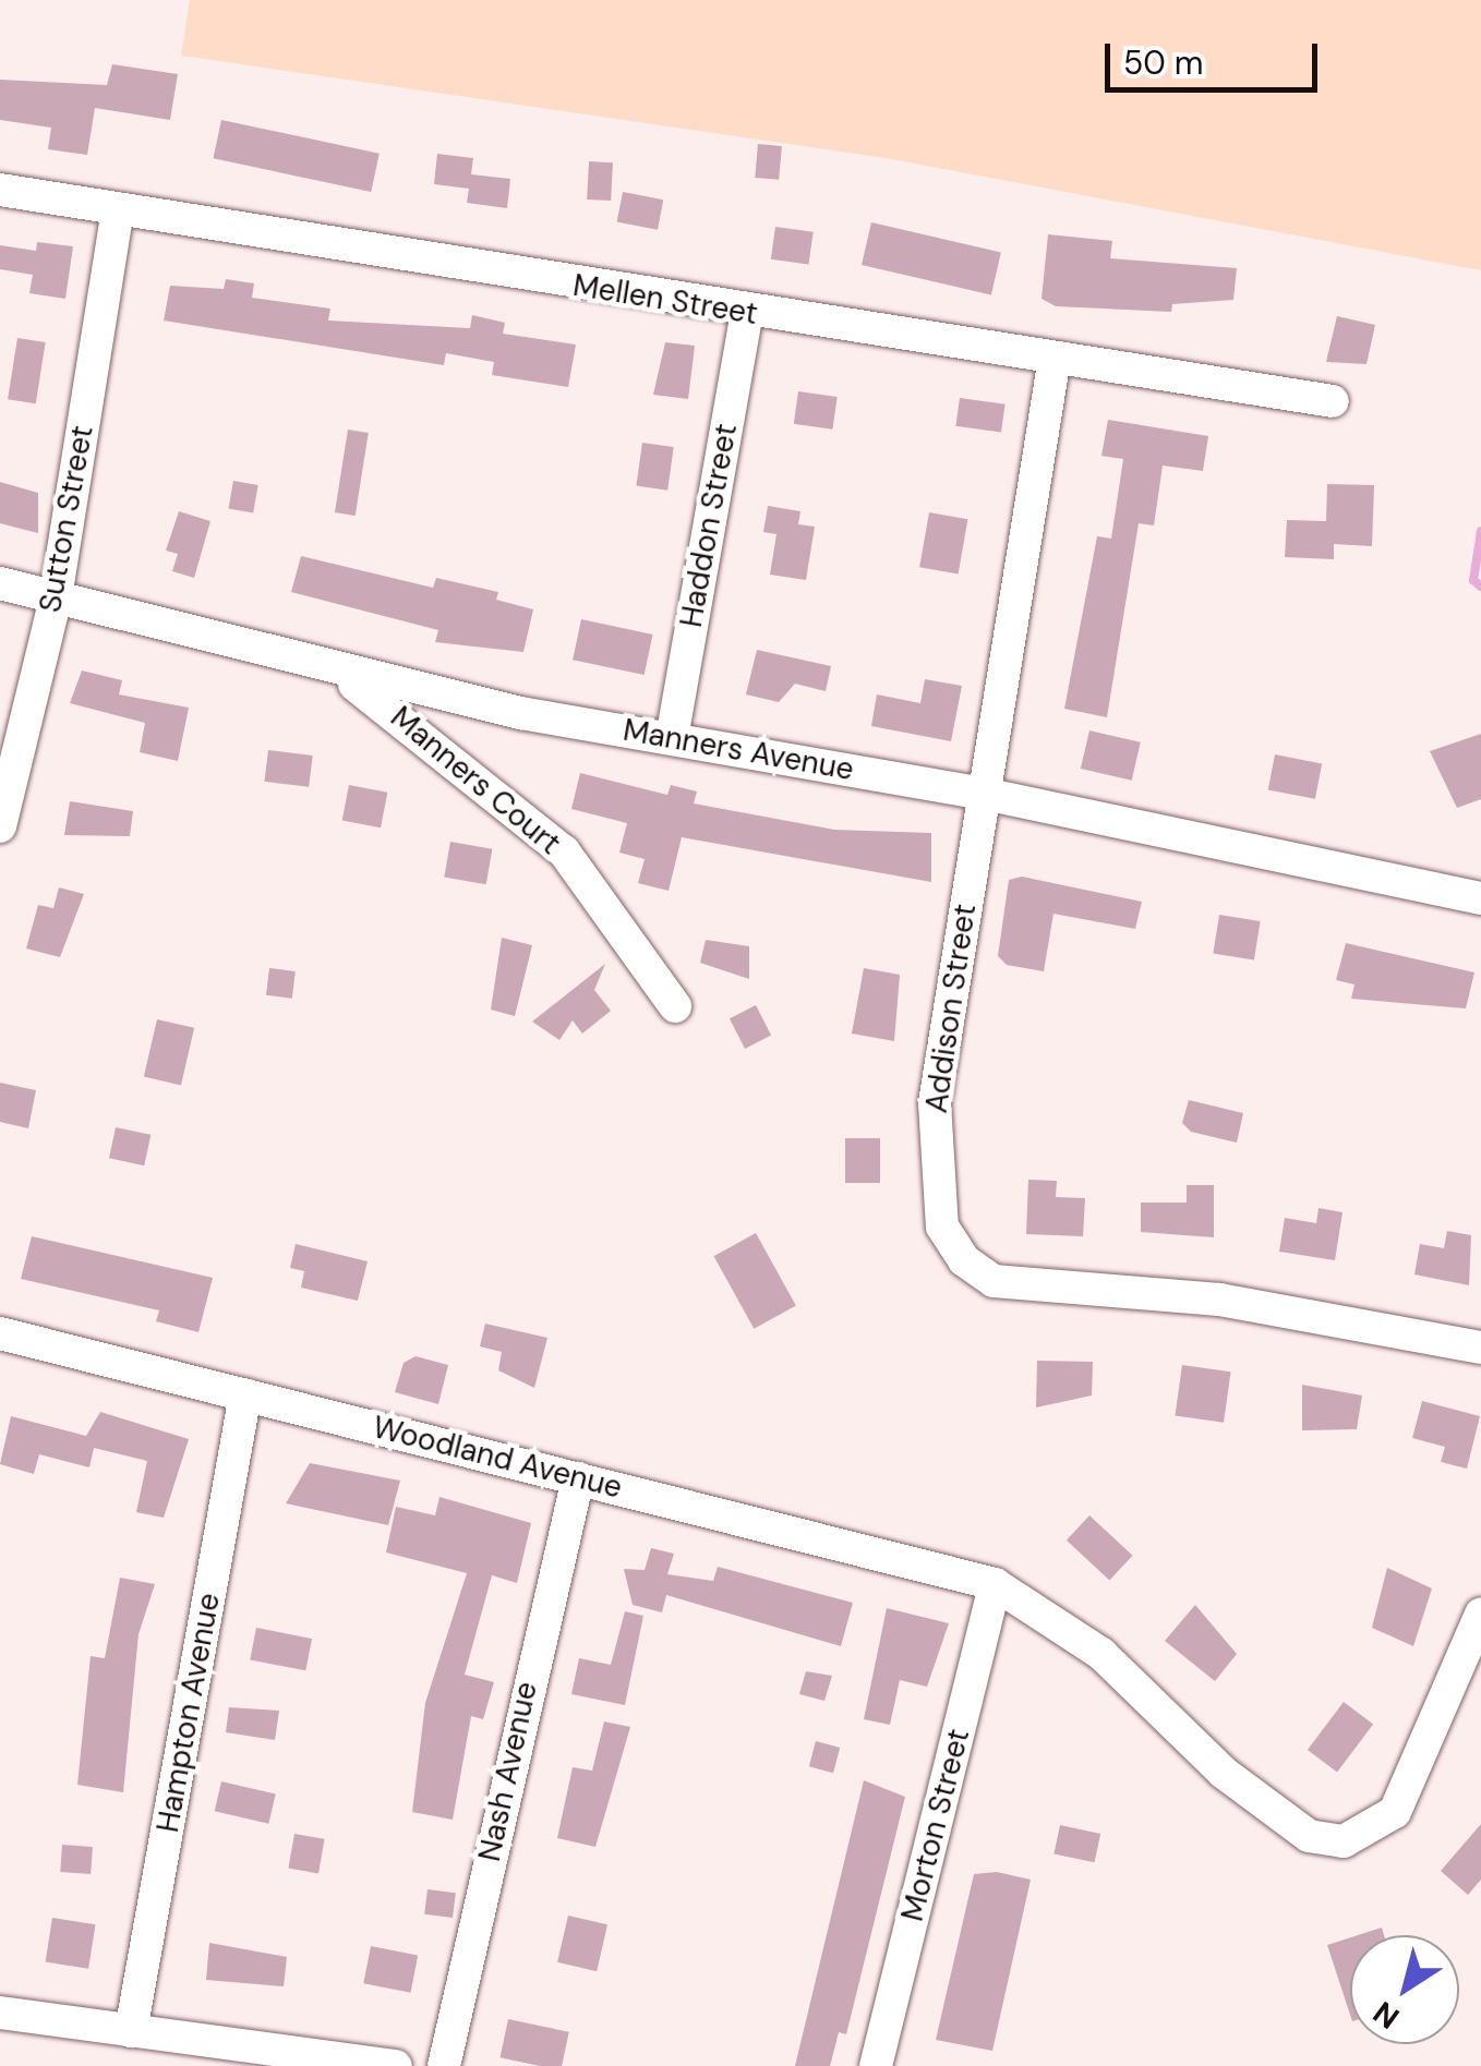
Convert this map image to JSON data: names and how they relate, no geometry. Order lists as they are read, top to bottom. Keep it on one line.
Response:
{"streets":{"street":["Mellen Street","Sutton Street","Haddon Street","Manners Avenue","Manners Court","Addison Street","Woodland Avenue","Hampton Avenue","Nash Avenue","Morton Street"]},"crossings":[["Mellen Street","Sutton Street"],["Mellen Street","Haddon Street"],["Mellen Street","Addison Street"],["Sutton Street","Manners Avenue"],["Haddon Street","Manners Avenue"],["Manners Avenue","Manners Court"],["Manners Avenue","Addison Street"],["Woodland Avenue","Hampton Avenue"],["Woodland Avenue","Nash Avenue"],["Woodland Avenue","Morton Street"]],"scale_bar":"50 m","north":"bottom left"}
